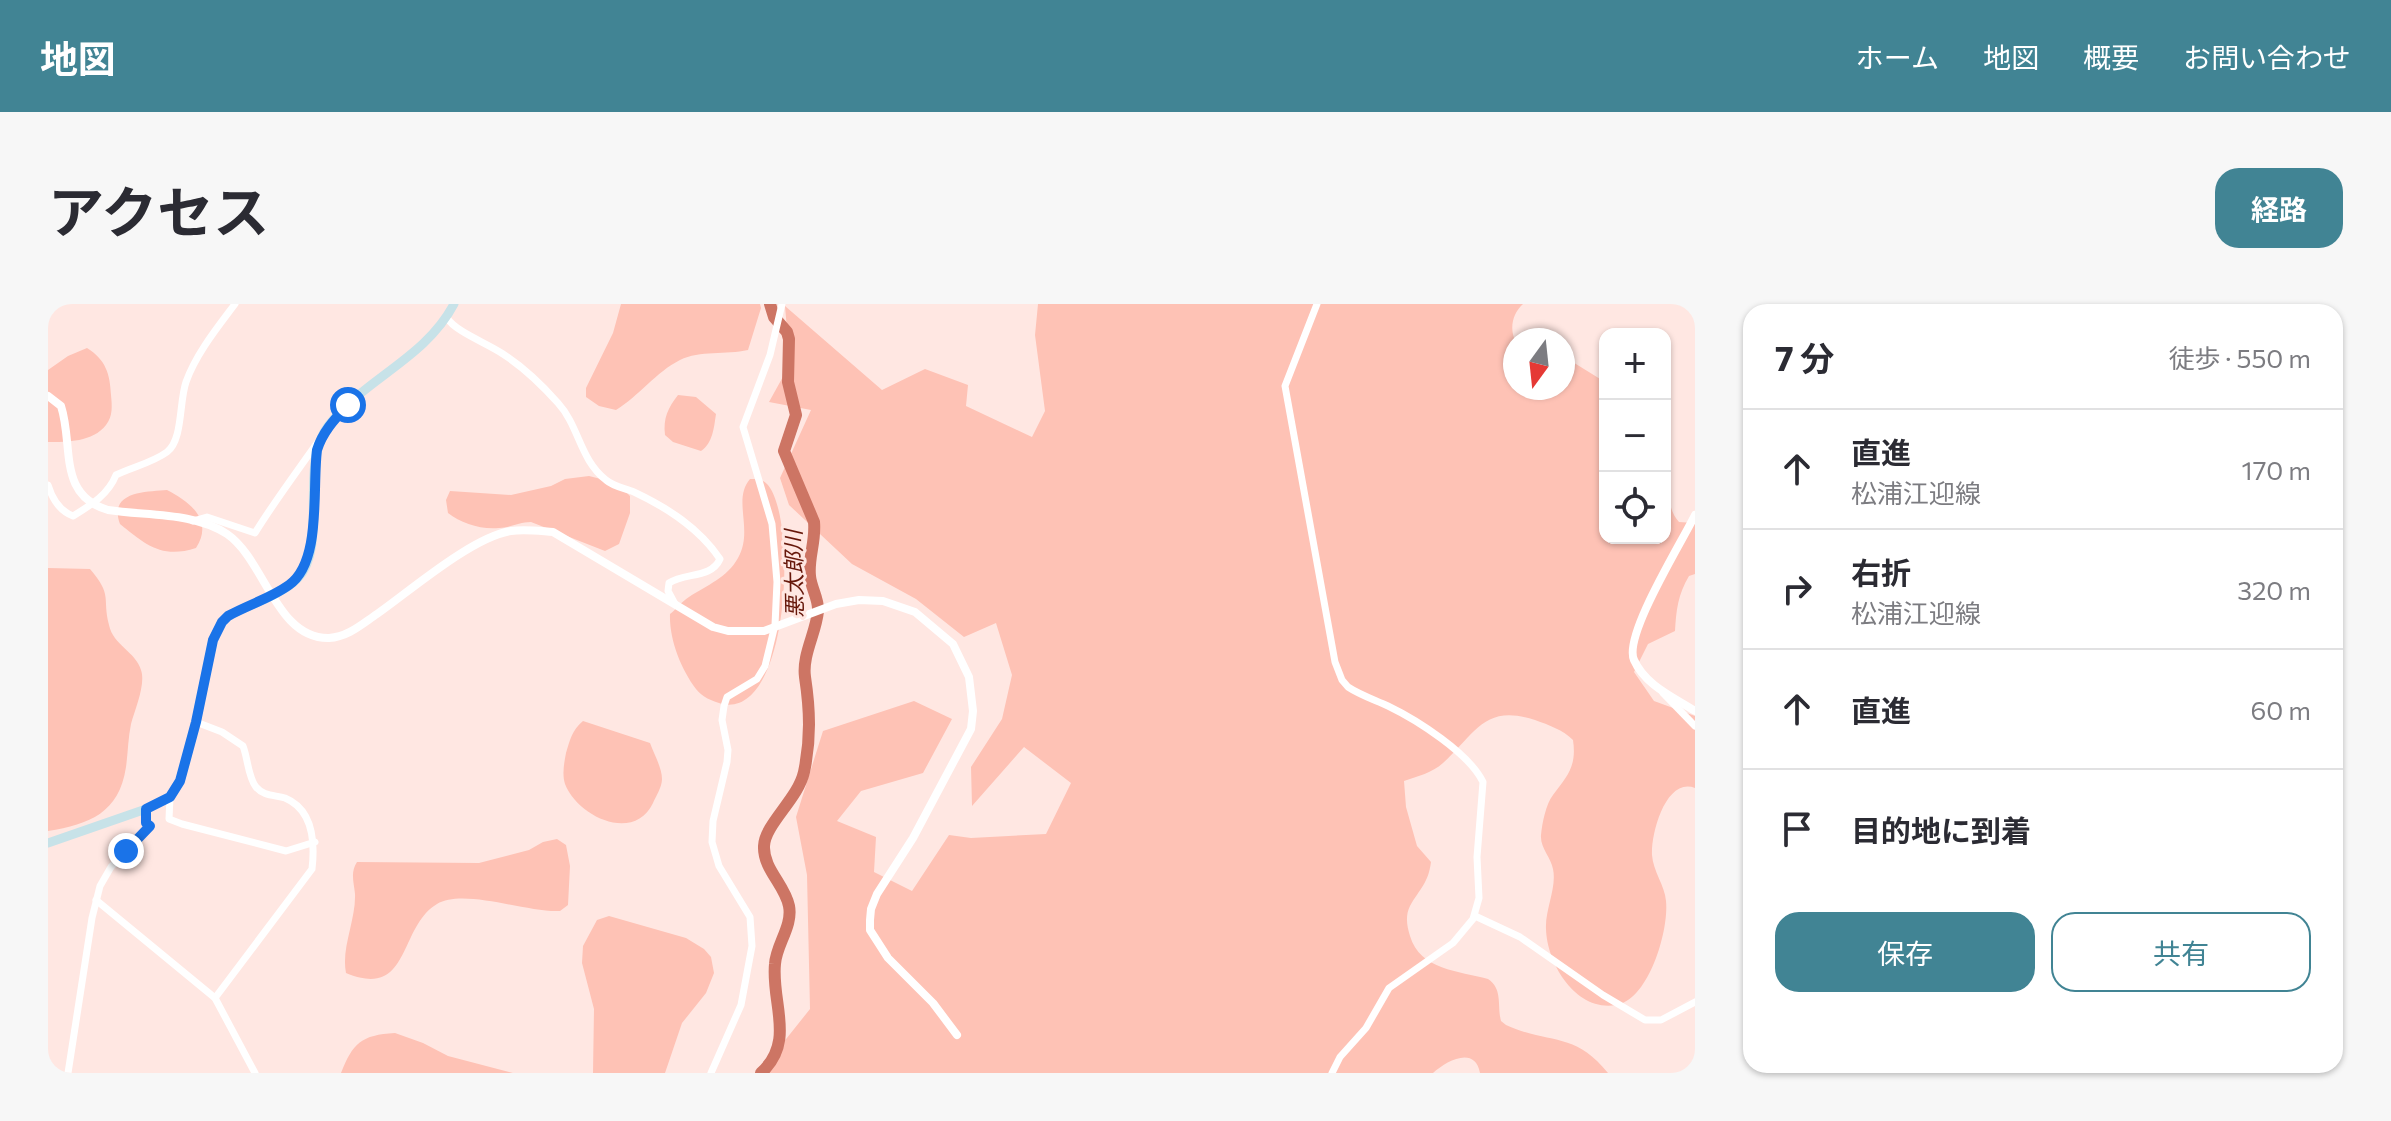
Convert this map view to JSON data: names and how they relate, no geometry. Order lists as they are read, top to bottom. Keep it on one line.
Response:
{"water":["悪太郎川"],"north":"bottom","page":{"header":"地図","nav":["ホーム","地図","概要","お問い合わせ"],"title":"アクセス","buttons":["経路",["保存","共有"]],"heading":["7 分","徒歩 · 550 m"],"map_buttons":["+","−"],"list":[["直進","松浦江迎線","170 m"],["右折","松浦江迎線","320 m"],["直進","60 m"],"目的地に到着"]}}
